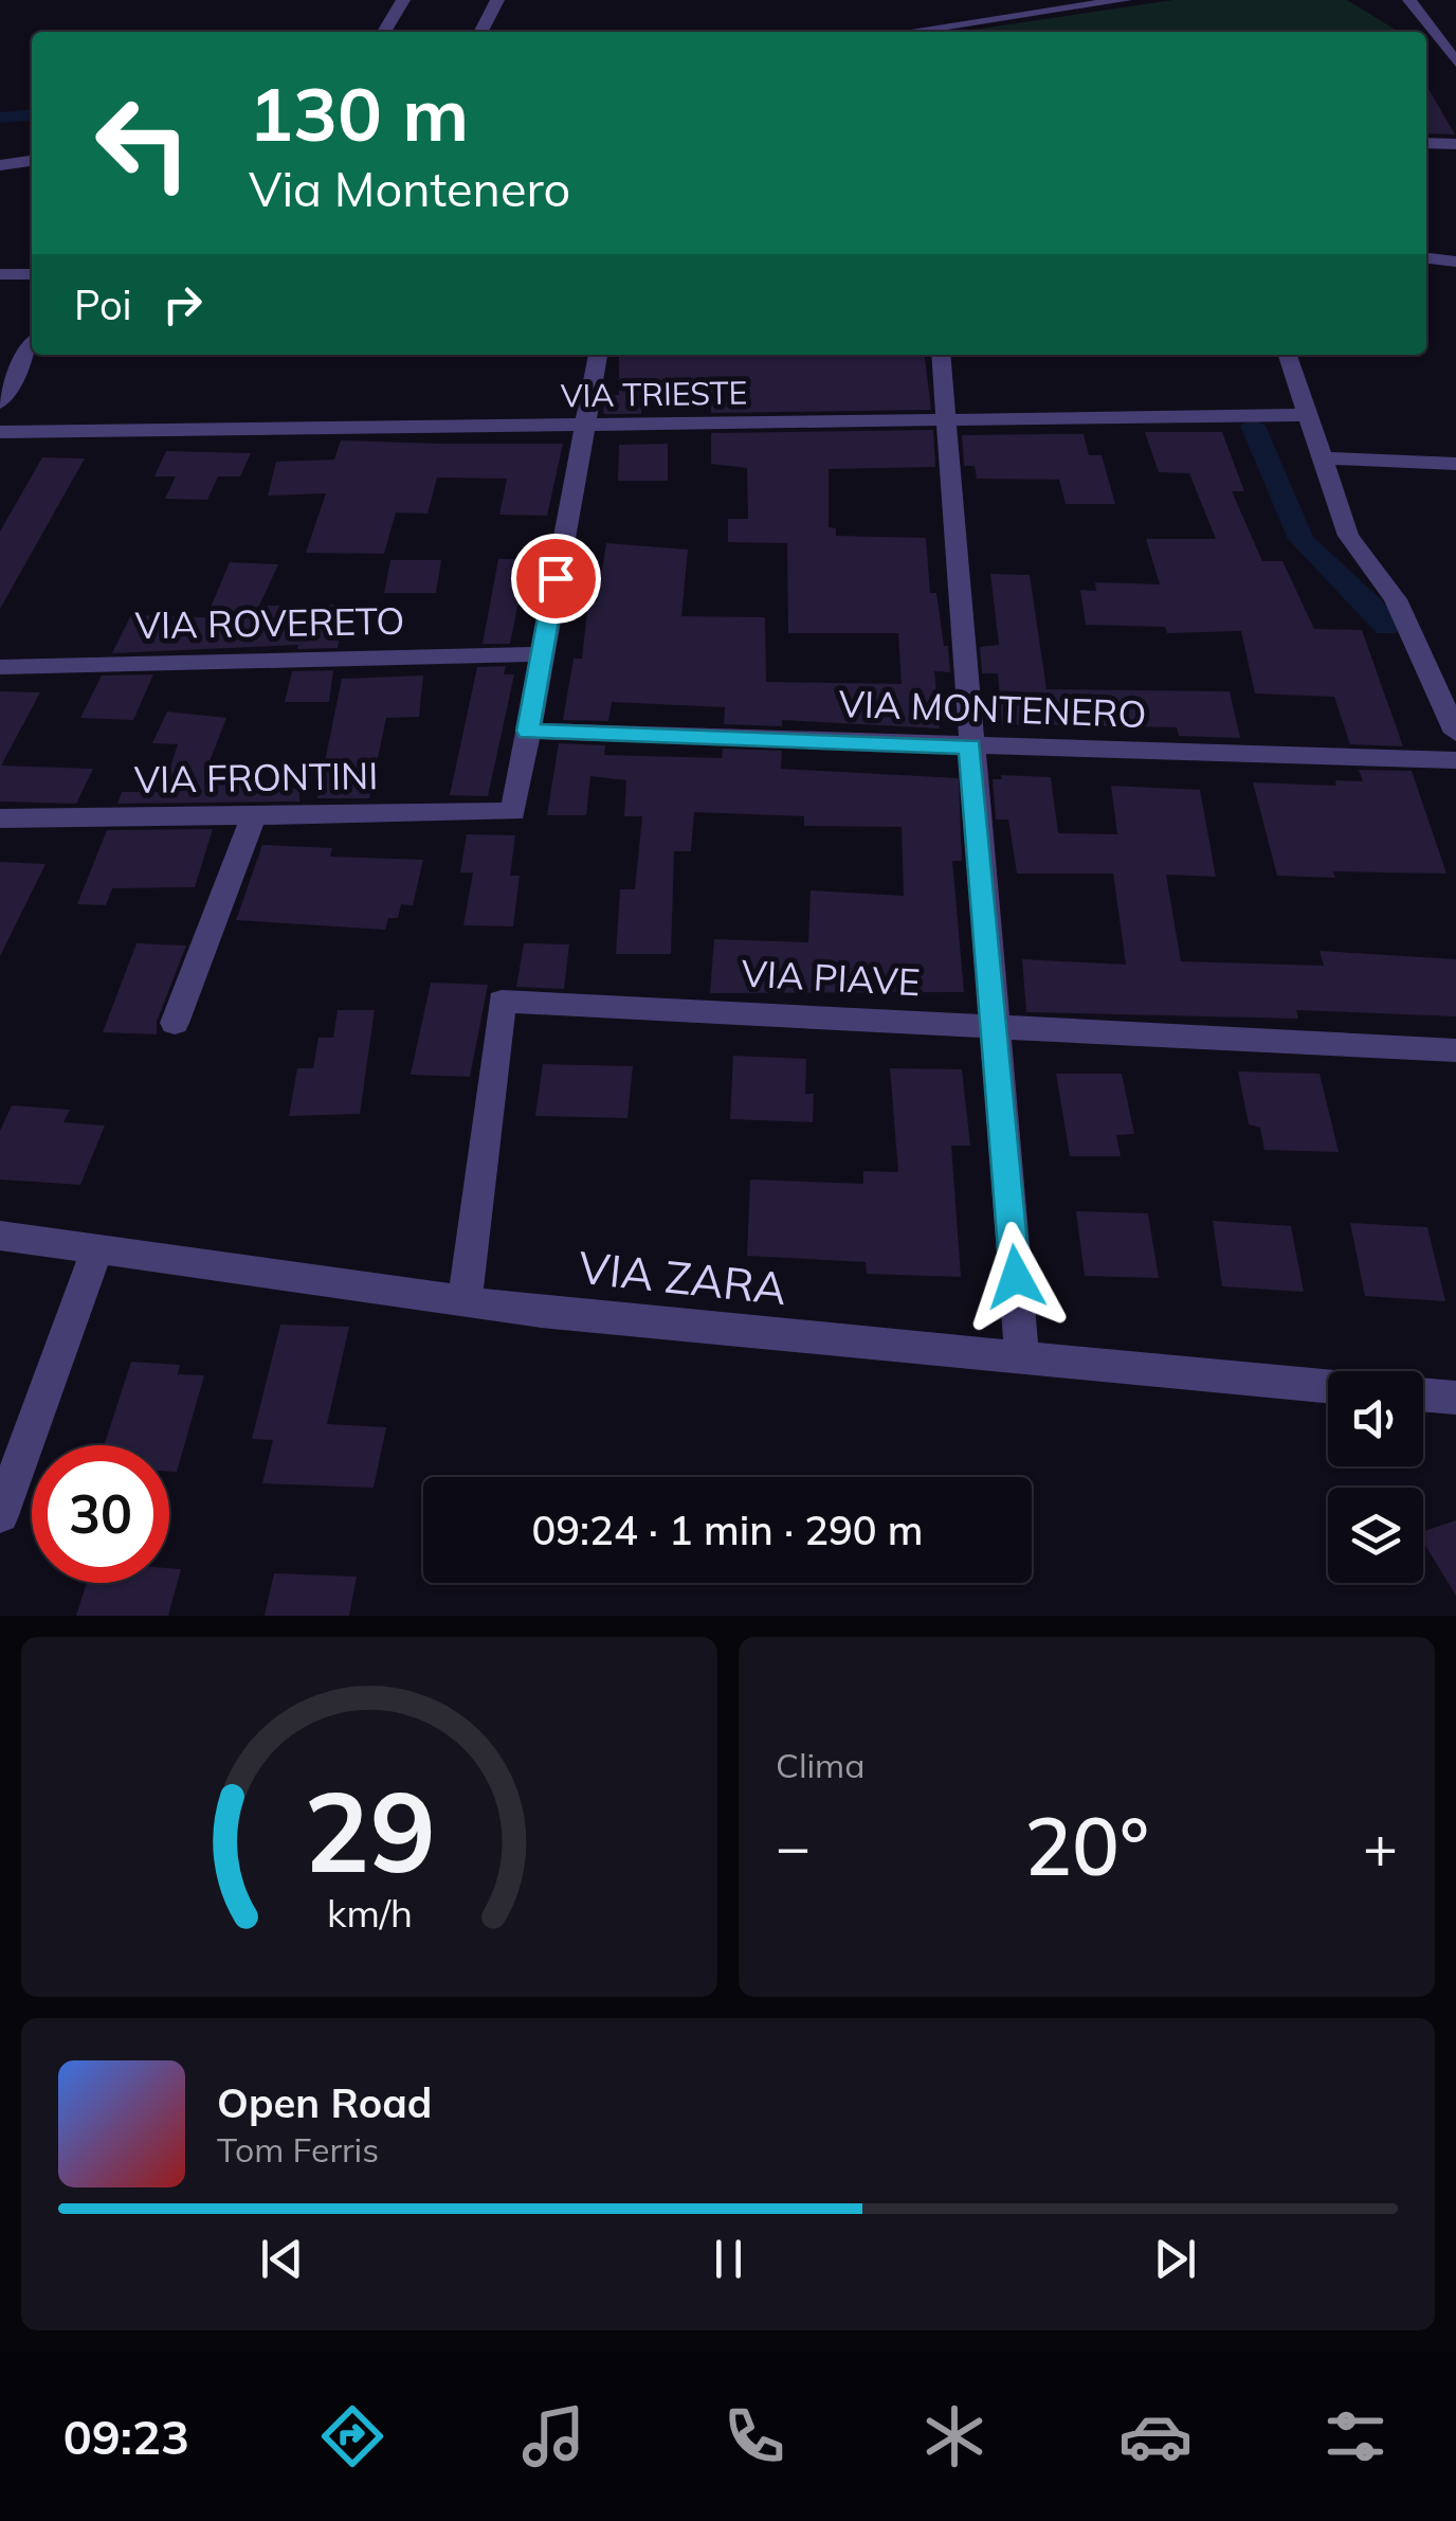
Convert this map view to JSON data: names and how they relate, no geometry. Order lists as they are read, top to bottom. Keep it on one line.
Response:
{"streets":{"street":["VIA TRIESTE","VIA ROVERETO","VIA MONTENERO","VIA FRONTINI","VIA PIAVE","VIA ZARA"]},"crossings":[["VIA MONTENERO","VIA FRONTINI"],["VIA PIAVE","VIA ZARA"]],"page":{"turn":["130 m","Via Montenero"],"then":"Poi","limit":"30","trip":"09:24 · 1 min · 290 m","tile":"Clima","heat":["−","20°","+"],"song":["Open Road","Tom Ferris"],"tabs":"09:23","gauge":["29","km/h"]}}
